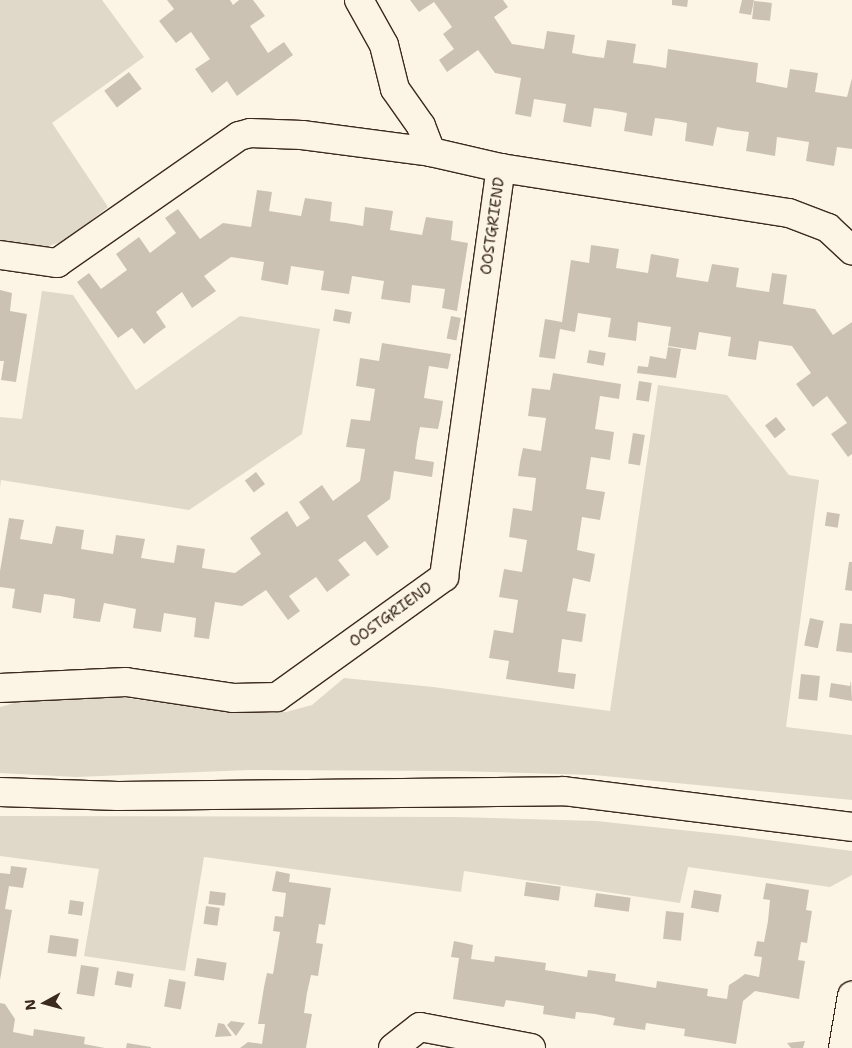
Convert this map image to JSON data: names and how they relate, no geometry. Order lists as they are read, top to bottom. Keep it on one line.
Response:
{"streets":{"street":["OOSTGRIEND"]},"north":"left"}
